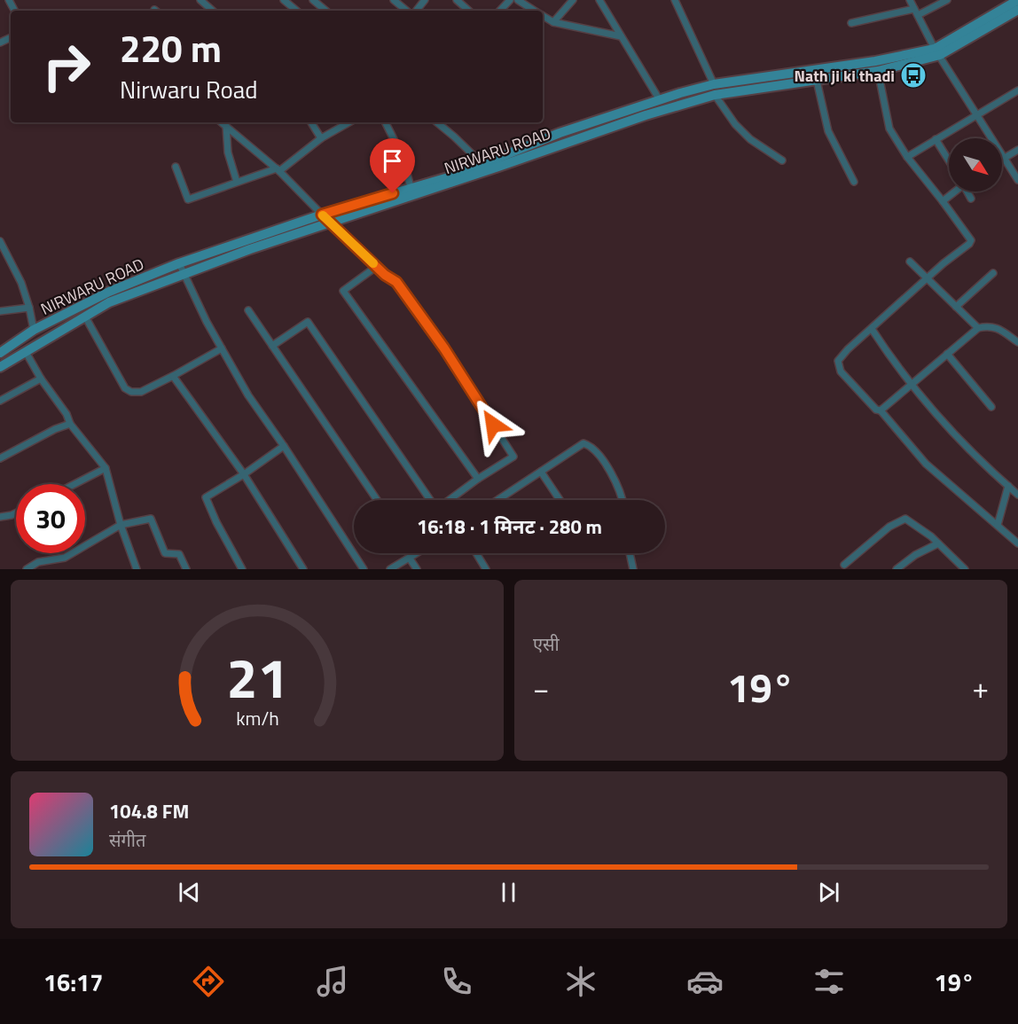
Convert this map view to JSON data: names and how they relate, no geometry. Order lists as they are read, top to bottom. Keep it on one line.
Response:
{"streets":{"street":["NIRWARU ROAD"]},"places":{"bus stop":["Nath ji ki thadi"]},"north":"bottom right","page":{"turn":["220 m","Nirwaru Road"],"limit":"30","trip":"16:18 · 1 मिनट · 280 m","tile":"एसी","heat":["−","19°","+"],"song":["104.8 FM","संगीत"],"tabs":["16:17","19°"],"gauge":["21","km/h"]}}
